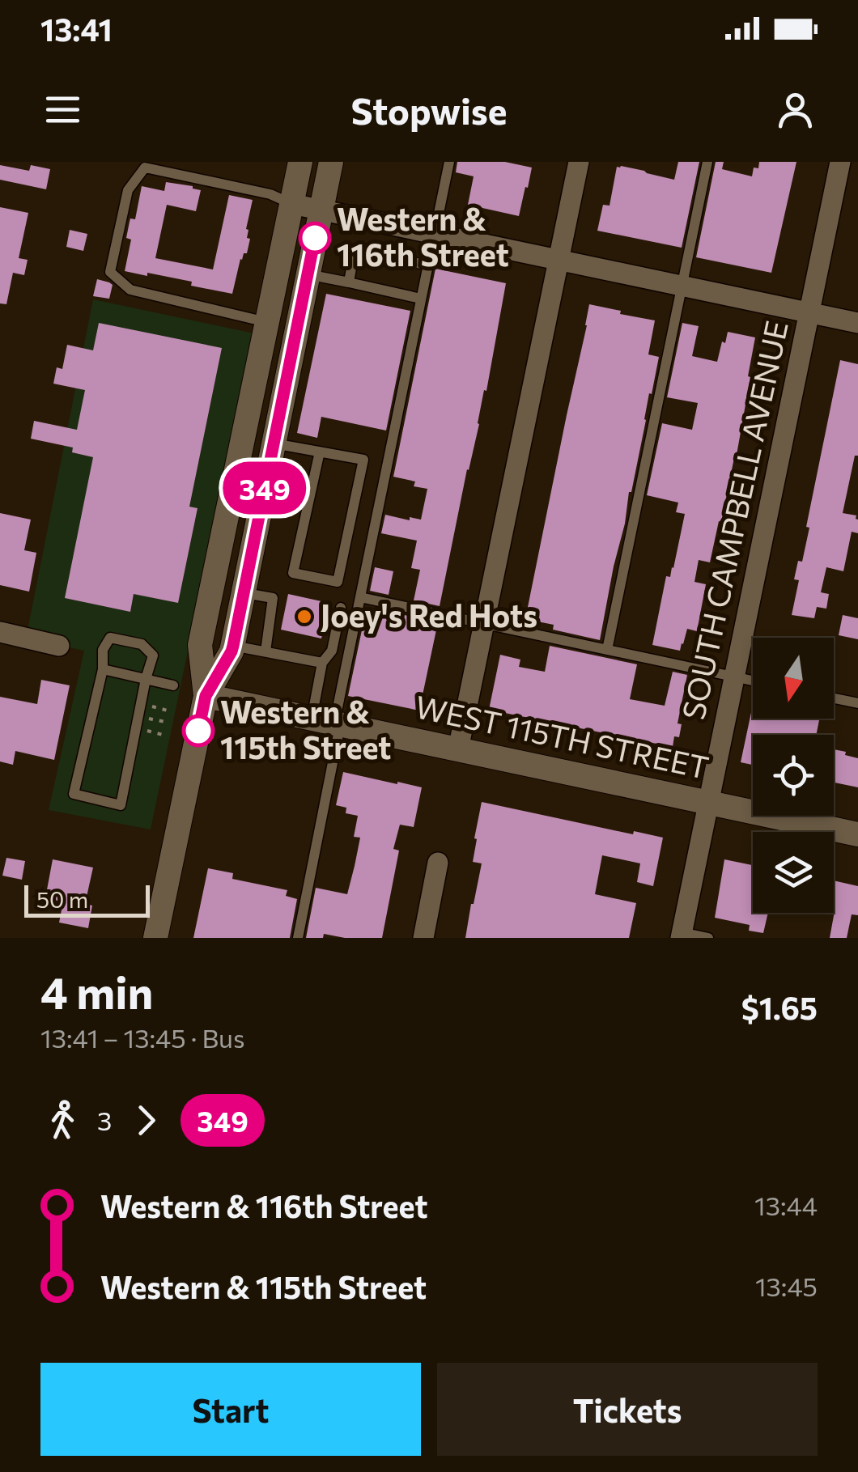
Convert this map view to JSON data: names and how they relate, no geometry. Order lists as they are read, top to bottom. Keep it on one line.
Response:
{"streets":{"main road":["WEST 115TH STREET"],"street":["SOUTH CAMPBELL AVENUE"]},"crossings":[["SOUTH CAMPBELL AVENUE","WEST 115TH STREET"]],"places":["Western & 116th Street","Joey's Red Hots","Western & 115th Street"],"lines":["bus line 349"],"scale_bar":"50 m","north":"bottom","page":{"status":"13:41","header":"Stopwise","on_map":"349","scale":"50 m","heading":["4 min","13:41 – 13:45 · Bus","$1.65"],"legs":["3","349"],"list":[{"name":"Western & 116th Street","value":"13:44"},{"name":"Western & 115th Street","value":"13:45"}],"buttons":["Start","Tickets"]}}
